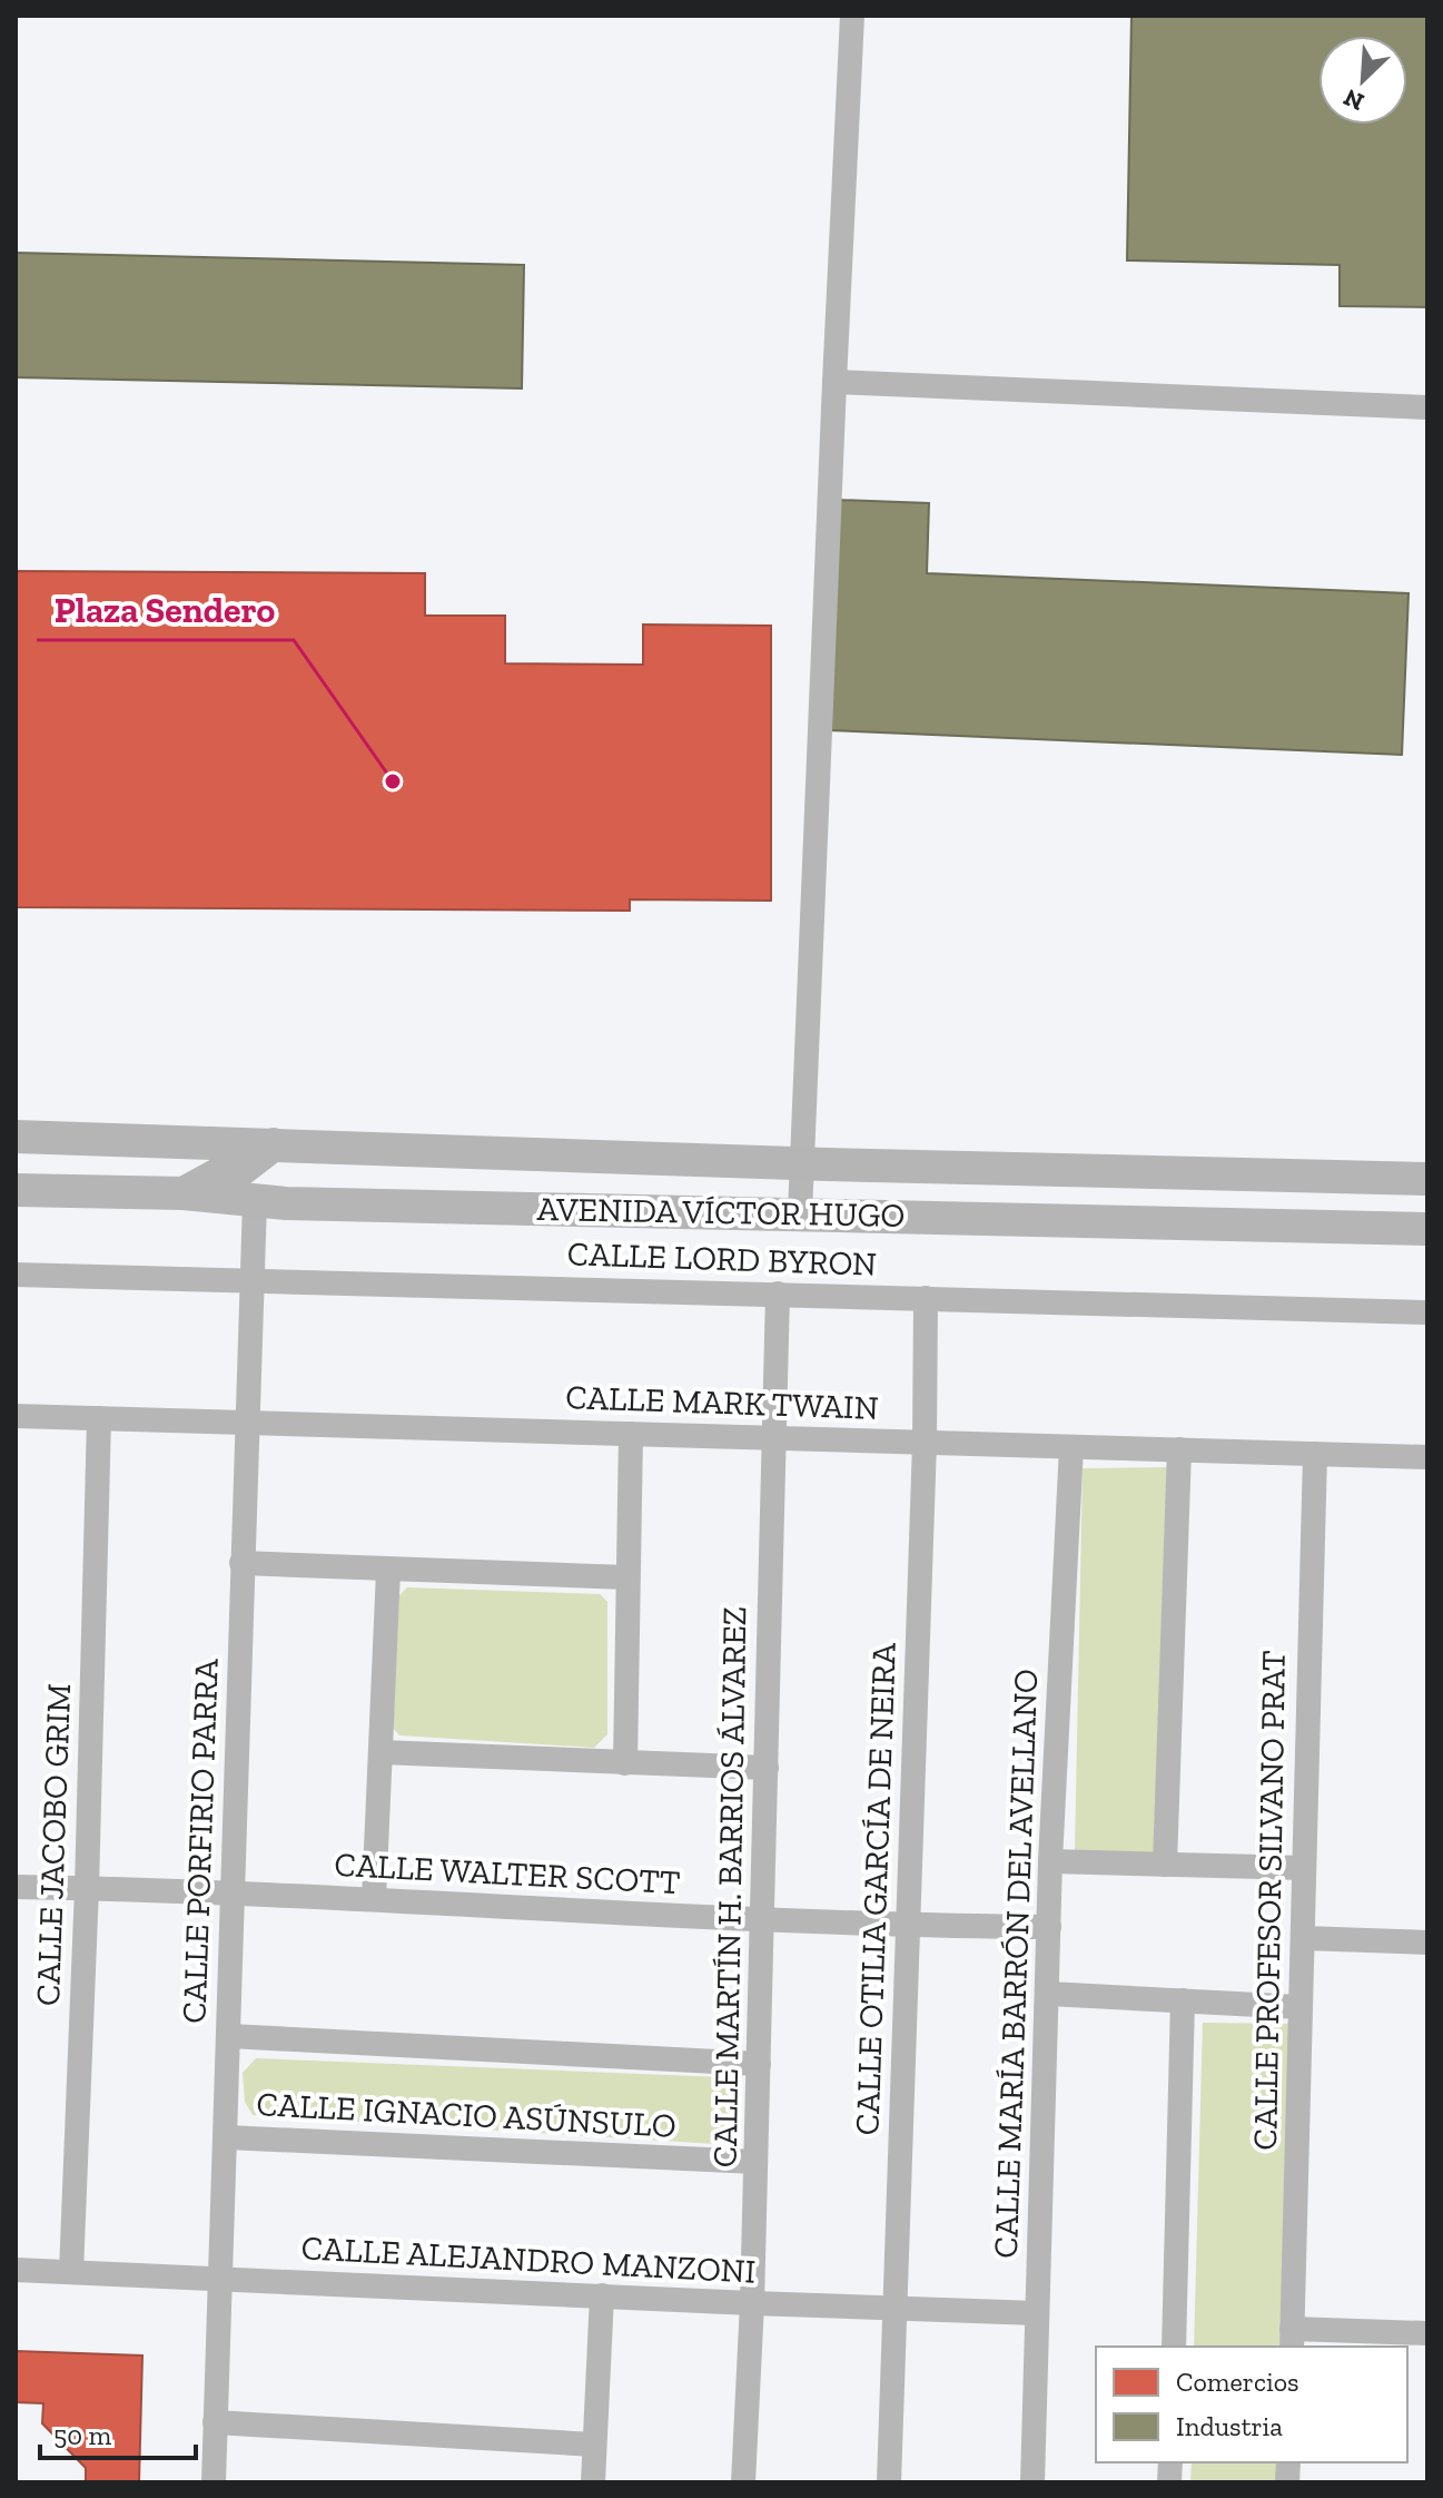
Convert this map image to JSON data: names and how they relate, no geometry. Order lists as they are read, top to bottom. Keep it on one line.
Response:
{"streets":{"street":["AVENIDA VÍCTOR HUGO","CALLE LORD BYRON","CALLE MARK TWAIN","CALLE PORFIRIO PARRA","CALLE JACOBO GRIM","CALLE WALTER SCOTT","CALLE MARTÍN H. BARRIOS ÁLVAREZ","CALLE OTILIA GARCÍA DE NEIRA","CALLE PROFESOR SILVANO PRAT","CALLE MARÍA BARRÓN DEL AVELLANO","CALLE IGNACIO ASÚNSULO","CALLE ALEJANDRO MANZONI"]},"crossings":[["AVENIDA VÍCTOR HUGO","CALLE PORFIRIO PARRA"],["CALLE LORD BYRON","CALLE PORFIRIO PARRA"],["CALLE LORD BYRON","CALLE MARTÍN H. BARRIOS ÁLVAREZ"],["CALLE LORD BYRON","CALLE OTILIA GARCÍA DE NEIRA"],["CALLE MARK TWAIN","CALLE PORFIRIO PARRA"],["CALLE MARK TWAIN","CALLE JACOBO GRIM"],["CALLE MARK TWAIN","CALLE MARTÍN H. BARRIOS ÁLVAREZ"],["CALLE MARK TWAIN","CALLE OTILIA GARCÍA DE NEIRA"],["CALLE MARK TWAIN","CALLE PROFESOR SILVANO PRAT"],["CALLE MARK TWAIN","CALLE MARÍA BARRÓN DEL AVELLANO"],["CALLE PORFIRIO PARRA","CALLE WALTER SCOTT"],["CALLE PORFIRIO PARRA","CALLE IGNACIO ASÚNSULO"],["CALLE PORFIRIO PARRA","CALLE ALEJANDRO MANZONI"],["CALLE JACOBO GRIM","CALLE WALTER SCOTT"],["CALLE JACOBO GRIM","CALLE ALEJANDRO MANZONI"],["CALLE WALTER SCOTT","CALLE MARTÍN H. BARRIOS ÁLVAREZ"],["CALLE WALTER SCOTT","CALLE OTILIA GARCÍA DE NEIRA"],["CALLE WALTER SCOTT","CALLE MARÍA BARRÓN DEL AVELLANO"],["CALLE MARTÍN H. BARRIOS ÁLVAREZ","CALLE IGNACIO ASÚNSULO"],["CALLE MARTÍN H. BARRIOS ÁLVAREZ","CALLE ALEJANDRO MANZONI"],["CALLE OTILIA GARCÍA DE NEIRA","CALLE ALEJANDRO MANZONI"],["CALLE MARÍA BARRÓN DEL AVELLANO","CALLE ALEJANDRO MANZONI"]],"places":["Plaza Sendero"],"legend":["Comercios","Industria"],"scale_bar":"50 m","north":"bottom left"}
